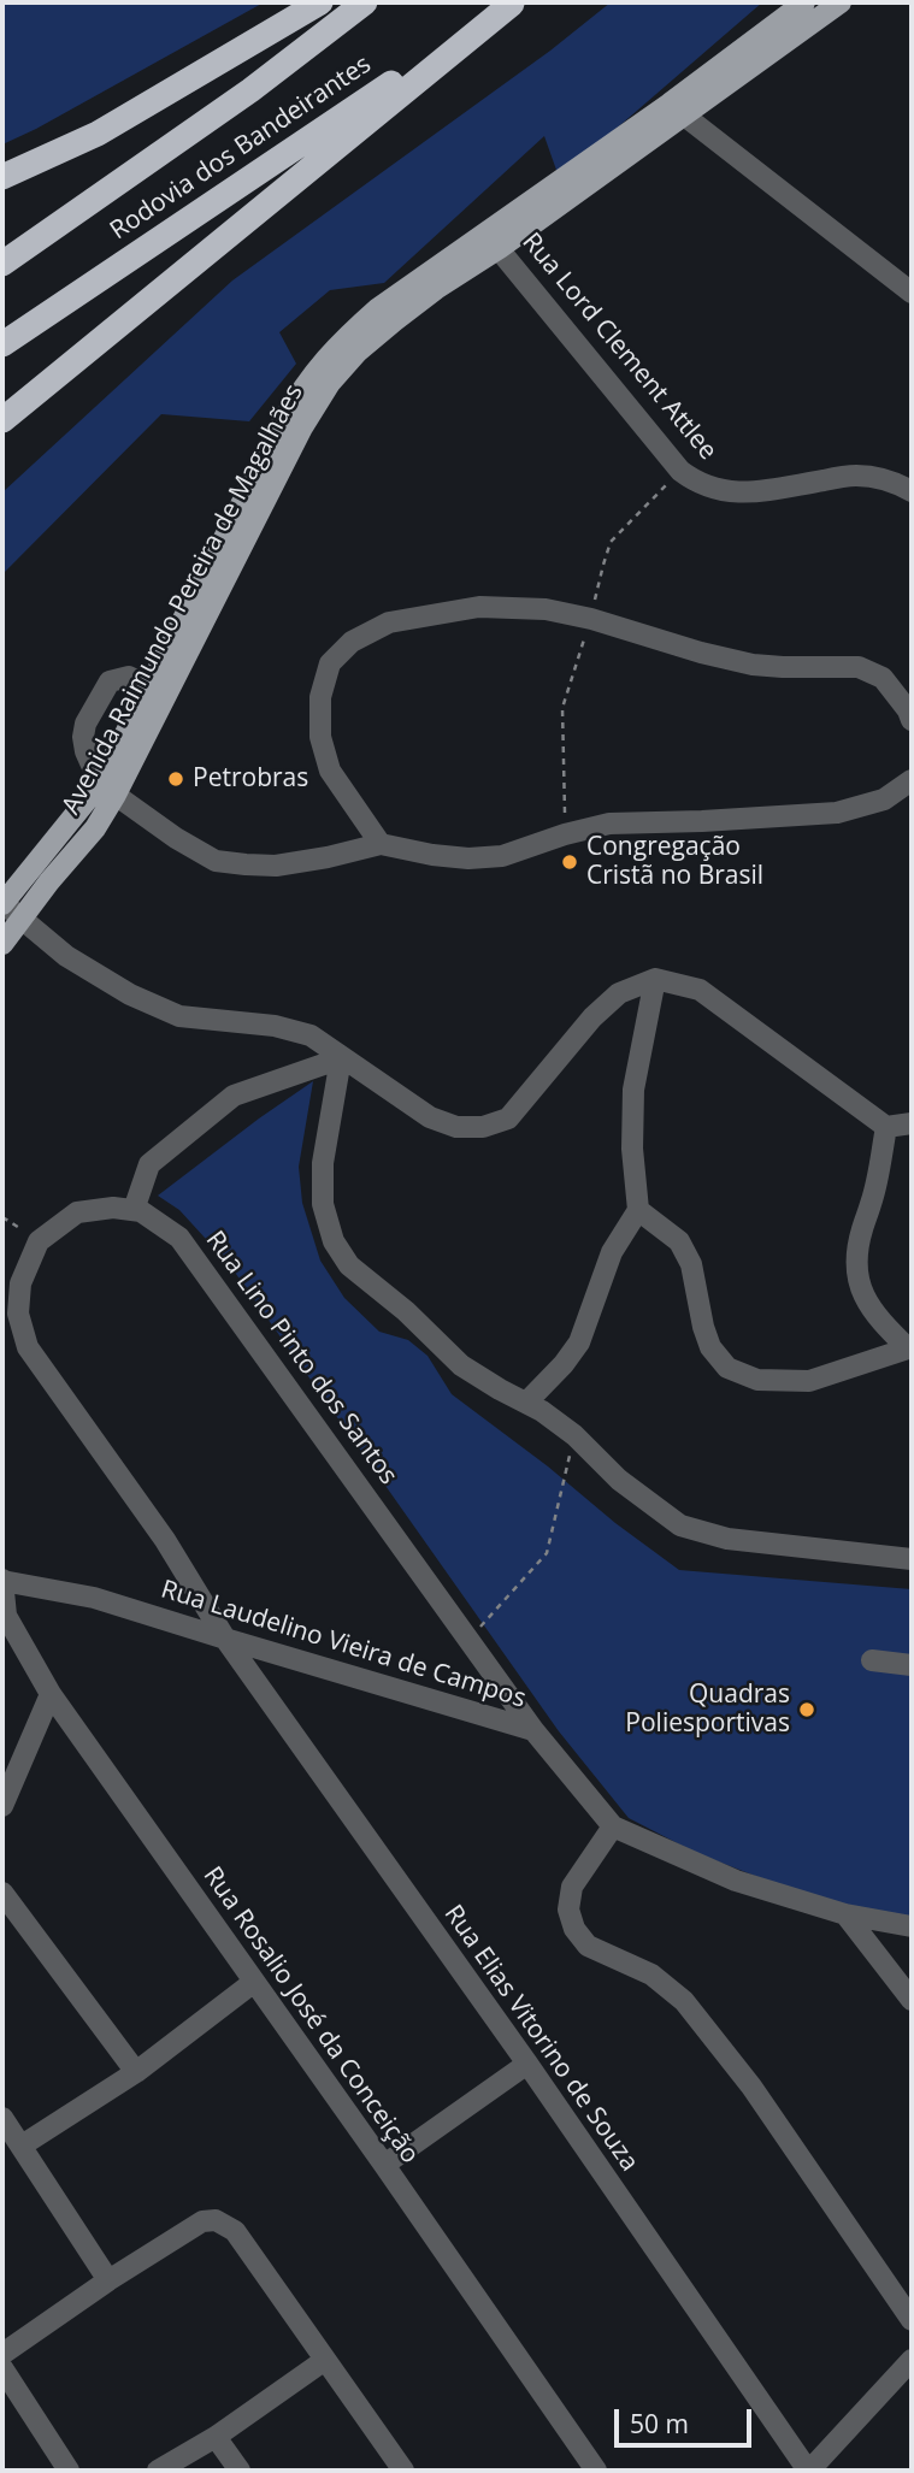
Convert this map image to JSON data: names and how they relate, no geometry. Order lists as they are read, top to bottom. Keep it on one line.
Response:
{"streets":{"highway":["Rodovia dos Bandeirantes"],"main road":["Avenida Raimundo Pereira de Magalhães"],"street":["Rua Lord Clement Attlee","Rua Lino Pinto dos Santos","Rua Laudelino Vieira de Campos","Rua Rosalio José da Conceição","Rua Elias Vitorino de Souza"]},"crossings":[["Rua Lord Clement Attlee","Avenida Raimundo Pereira de Magalhães"],["Rua Lino Pinto dos Santos","Rua Laudelino Vieira de Campos"],["Rua Laudelino Vieira de Campos","Rua Rosalio José da Conceição"],["Rua Laudelino Vieira de Campos","Rua Elias Vitorino de Souza"]],"places":["Petrobras","Congregação Cristã no Brasil","Quadras Poliesportivas"],"scale_bar":"50 m"}
